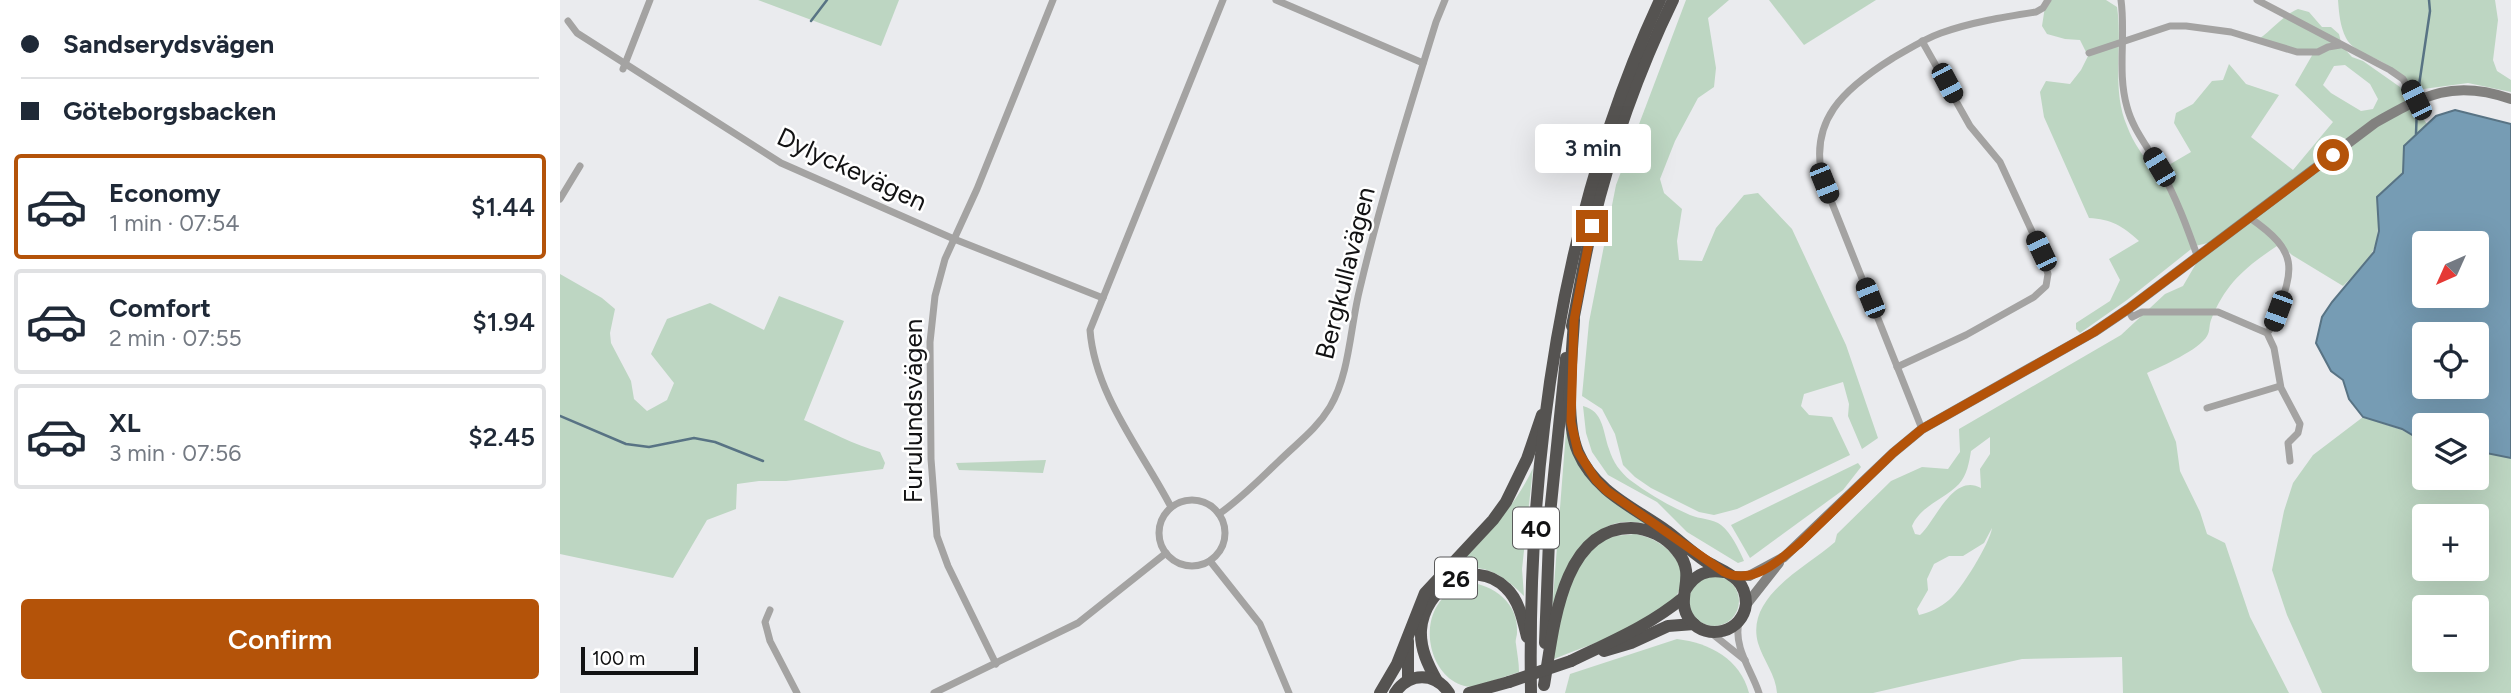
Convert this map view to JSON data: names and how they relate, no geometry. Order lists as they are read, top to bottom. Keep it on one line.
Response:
{"streets":{"highway":["40","26"],"street":["Dylyckevägen","Bergkullavägen","Furulundsvägen"]},"crossings":[["Dylyckevägen","Furulundsvägen"],["40","26"]],"scale_bar":"100 m","north":"bottom left","page":{"banner":["Sandserydsvägen","Göteborgsbacken"],"bubble":"3 min","list":[{"name":"Economy","note":"1 min · 07:54","value":"$1.44"},{"name":"Comfort","note":"2 min · 07:55","value":"$1.94"},{"name":"XL","note":"3 min · 07:56","value":"$2.45"}],"map_buttons":["+","−"],"buttons":"Confirm","scale":"100 m"}}
